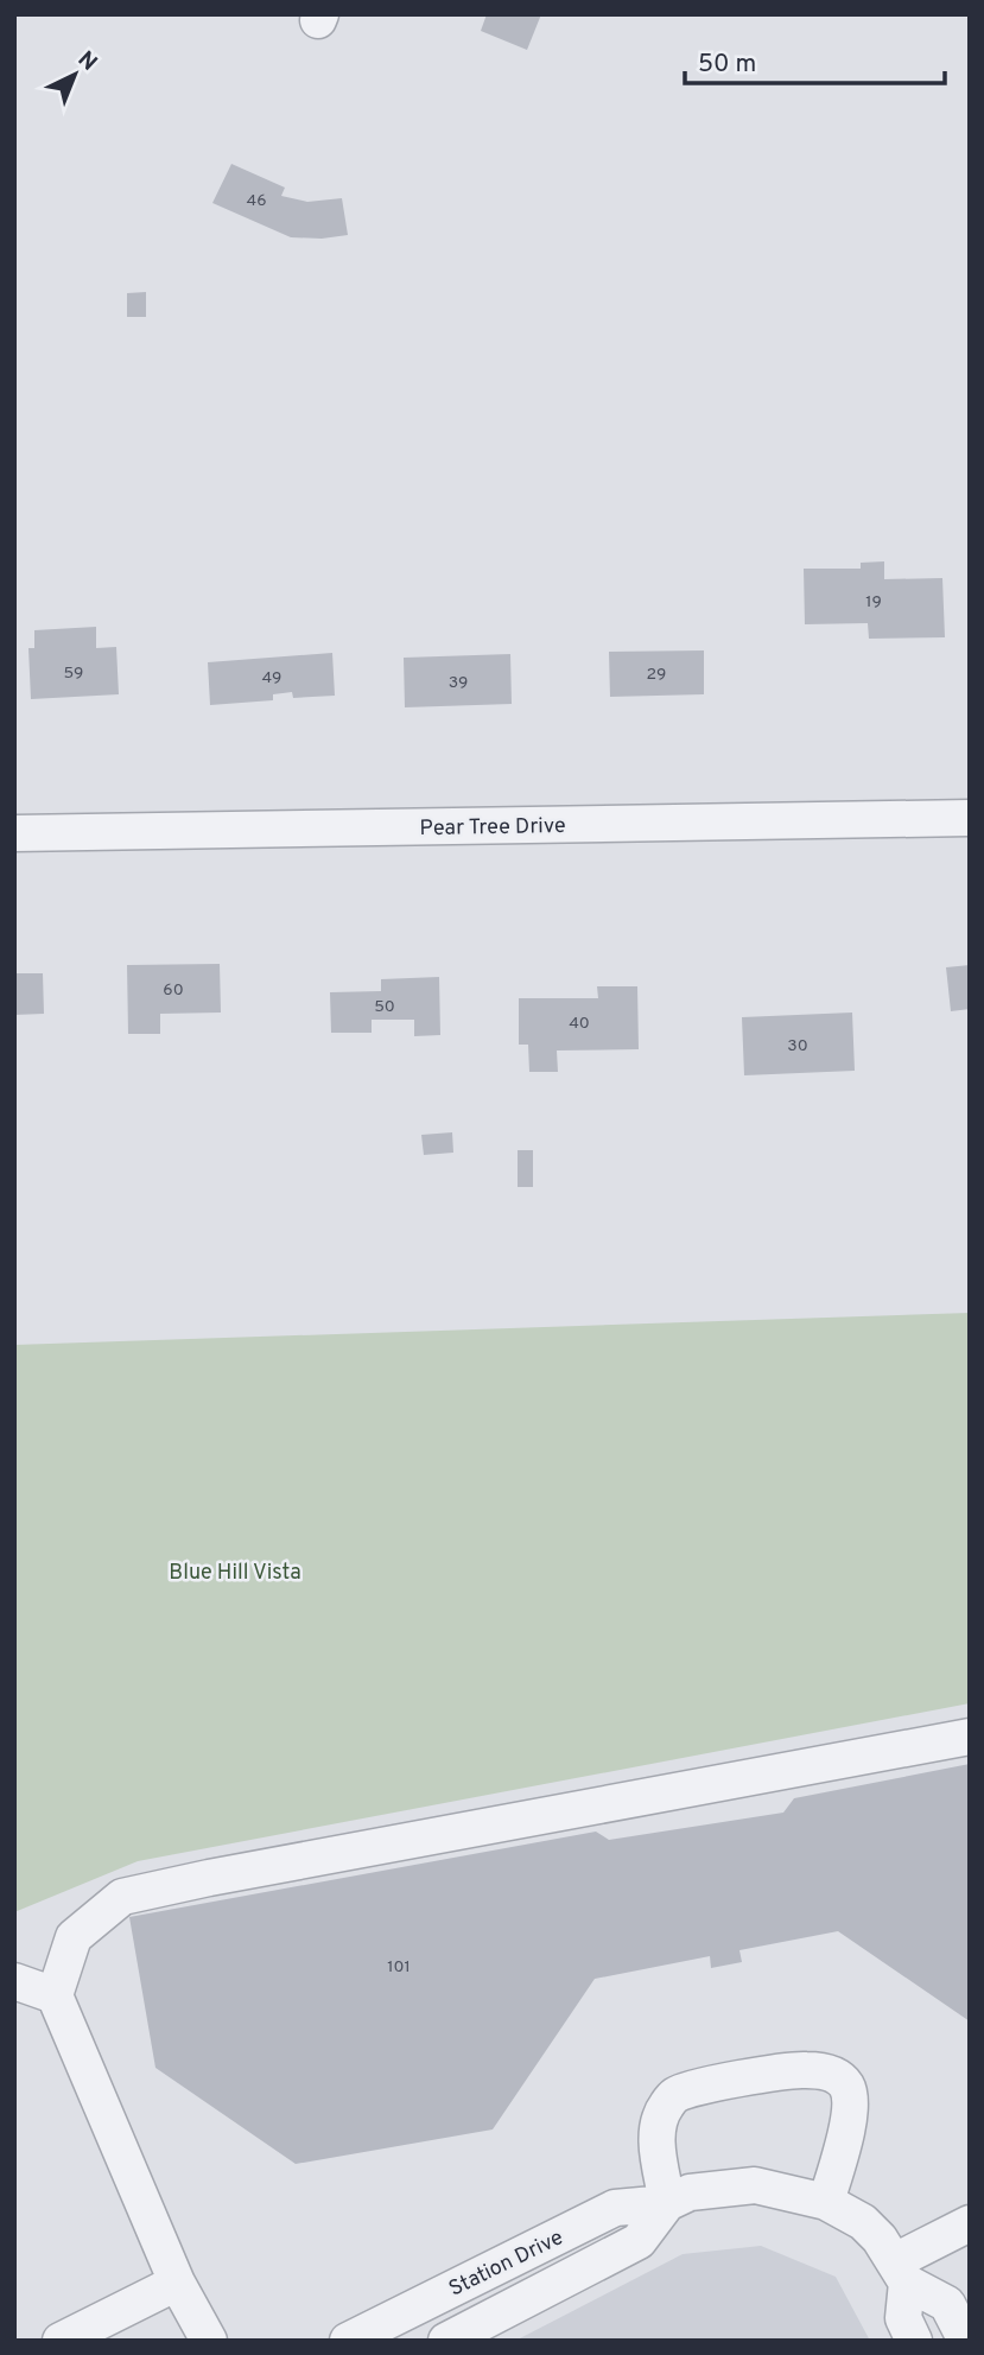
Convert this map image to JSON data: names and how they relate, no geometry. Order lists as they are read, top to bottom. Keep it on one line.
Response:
{"streets":{"street":["Pear Tree Drive","Station Drive"]},"parks":["Blue Hill Vista"],"house_numbers":["46","19","59","29","49","39","60","50","40","30","101"],"scale_bar":"50 m","north":"top right"}
